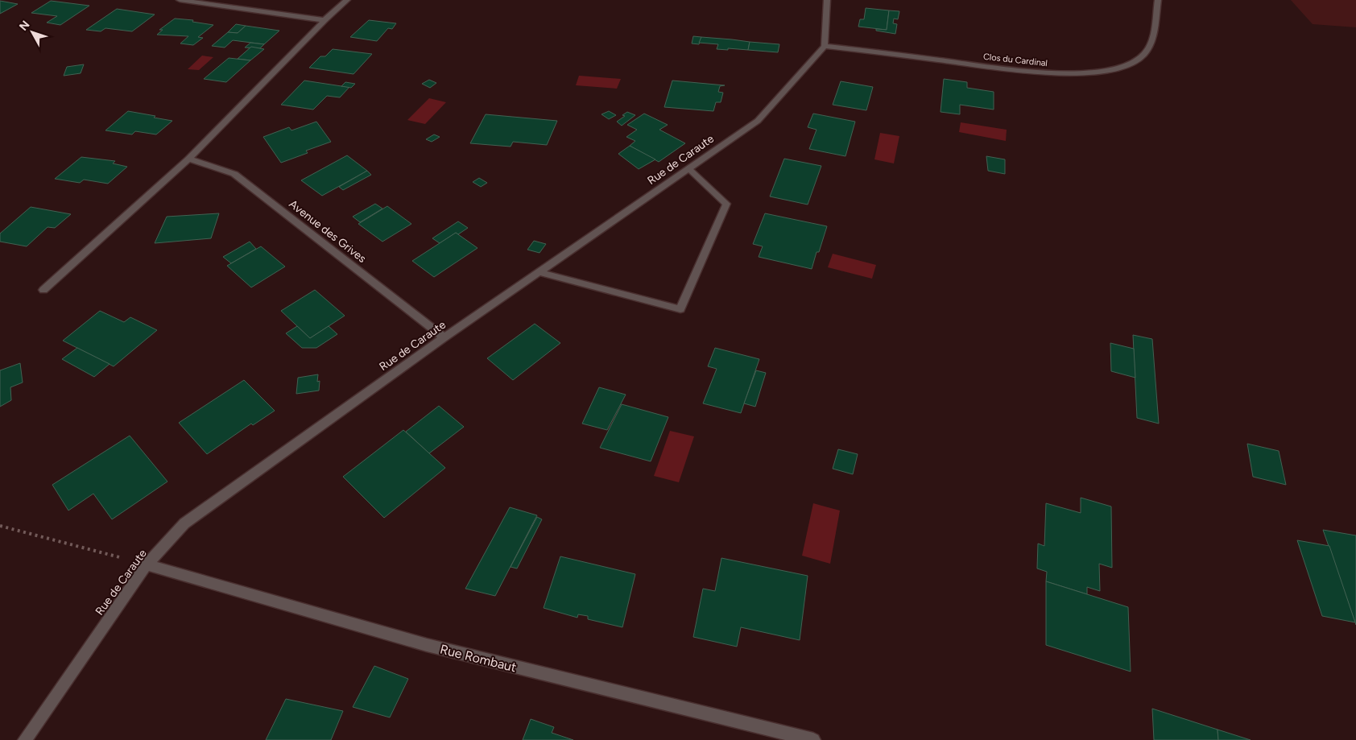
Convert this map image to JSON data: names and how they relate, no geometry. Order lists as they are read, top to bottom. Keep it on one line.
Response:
{"streets":{"street":["Clos du Cardinal","Rue de Caraute","Avenue des Grives","Rue Rombaut"]},"crossings":[["Clos du Cardinal","Rue de Caraute"],["Rue de Caraute","Avenue des Grives"],["Rue de Caraute","Rue Rombaut"]],"north":"top left"}
